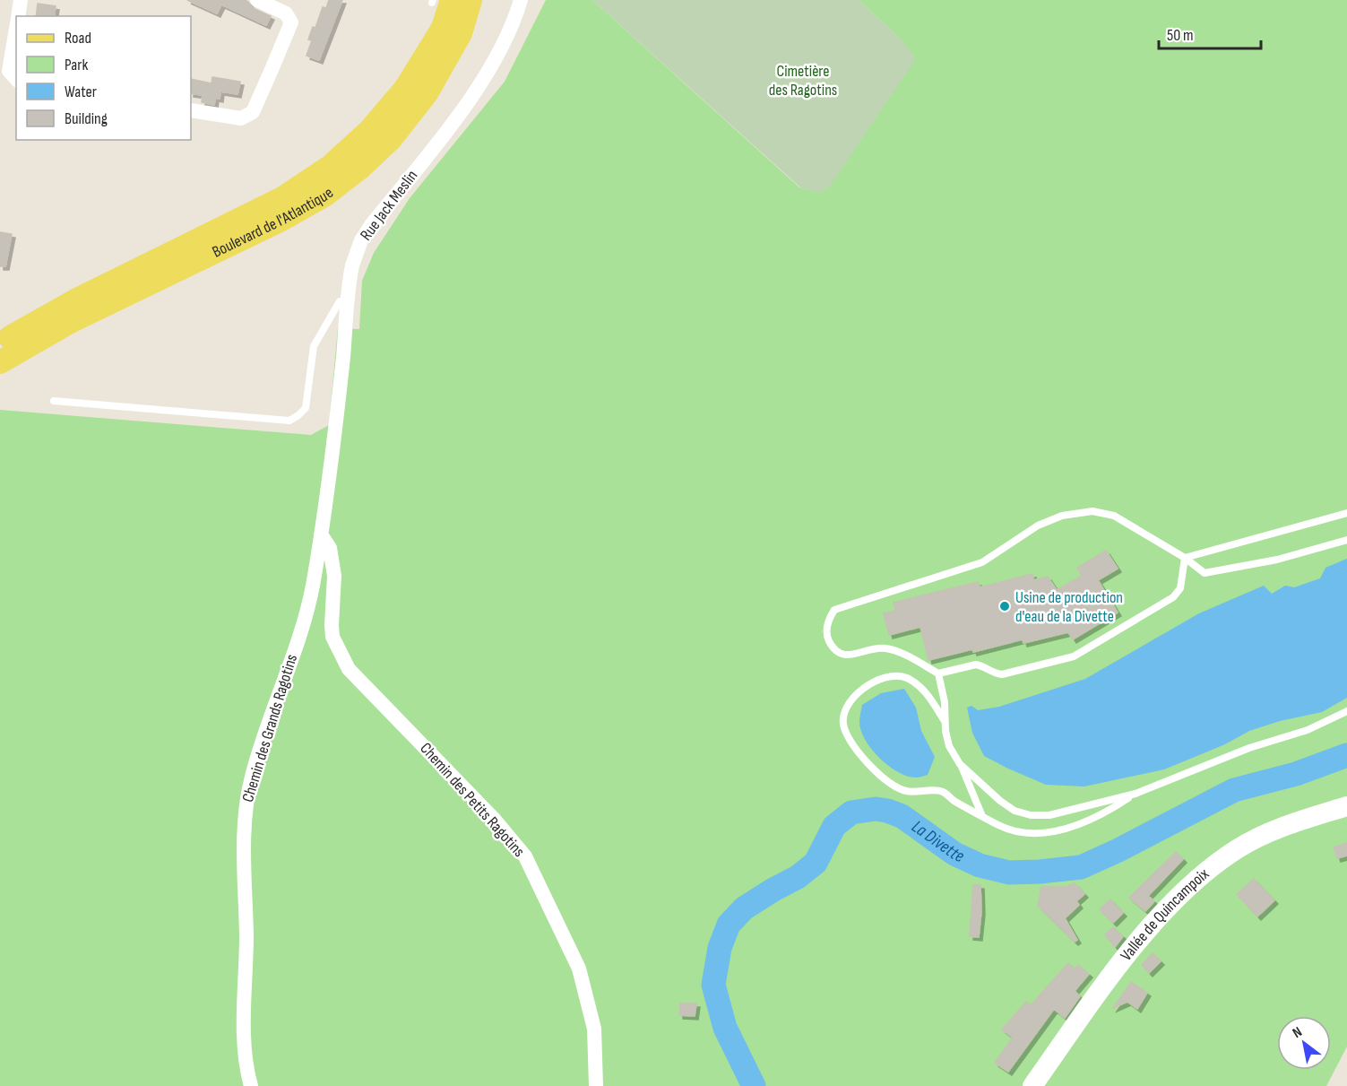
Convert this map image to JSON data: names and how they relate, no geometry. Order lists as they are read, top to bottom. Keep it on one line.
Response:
{"streets":{"main road":["Boulevard de l'Atlantique","Vallée de Quincampoix"],"street":["Rue Jack Meslin","Chemin des Grands Ragotins","Chemin des Petits Ragotins"]},"crossings":[["Rue Jack Meslin","Chemin des Grands Ragotins"],["Rue Jack Meslin","Chemin des Petits Ragotins"],["Chemin des Grands Ragotins","Chemin des Petits Ragotins"]],"water":["La Divette"],"parks":["Cimetière des Ragotins"],"places":["Usine de production d'eau de la Divette"],"legend":["Road","Park","Water","Building"],"scale_bar":"50 m","north":"top left"}
